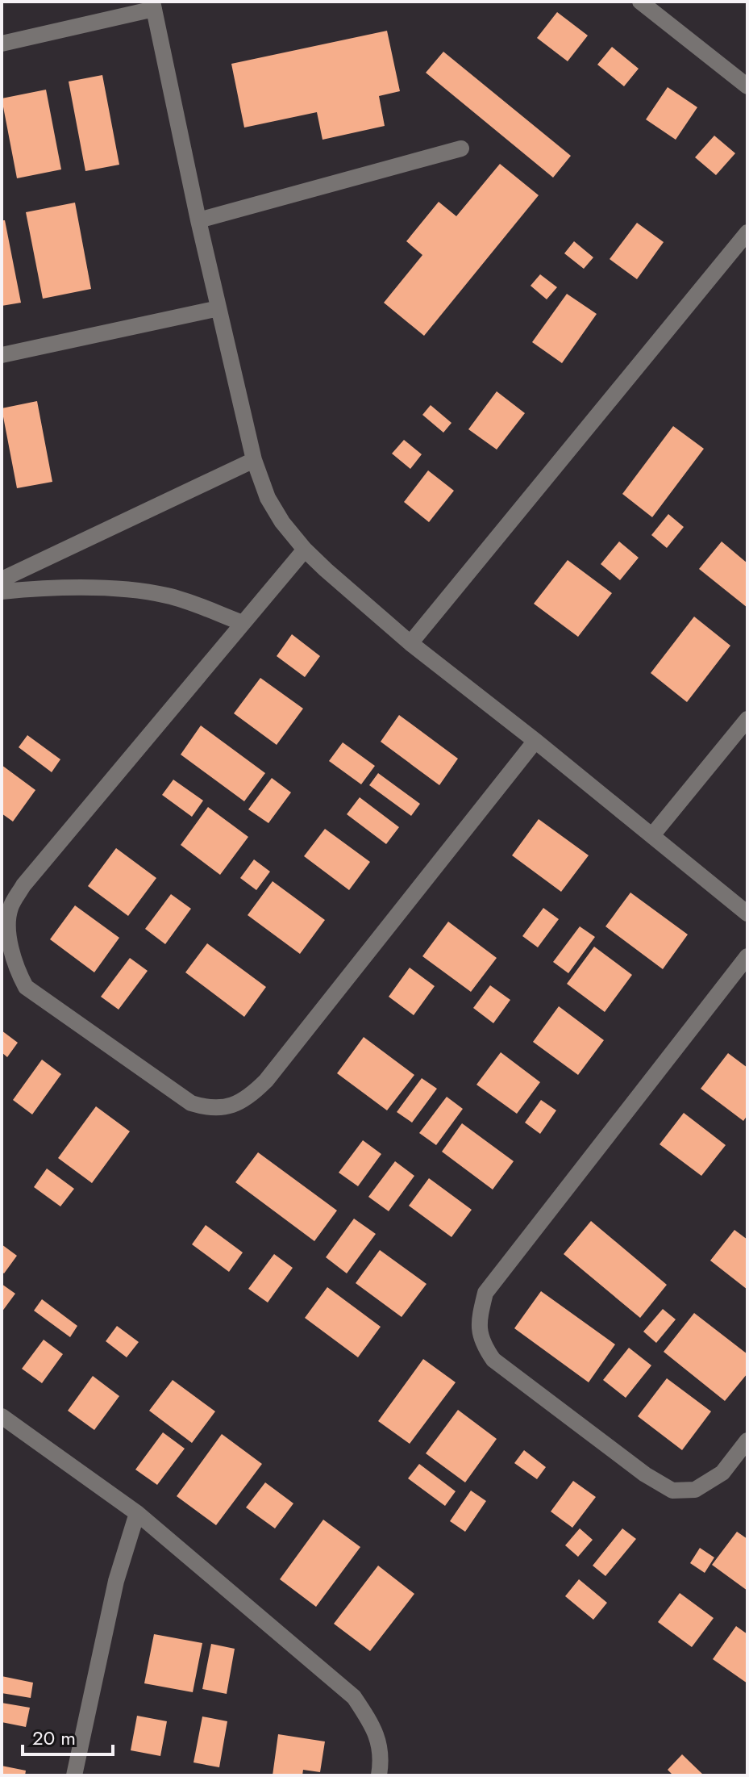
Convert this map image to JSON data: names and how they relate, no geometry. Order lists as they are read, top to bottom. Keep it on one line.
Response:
{"scale_bar":"20 m"}
